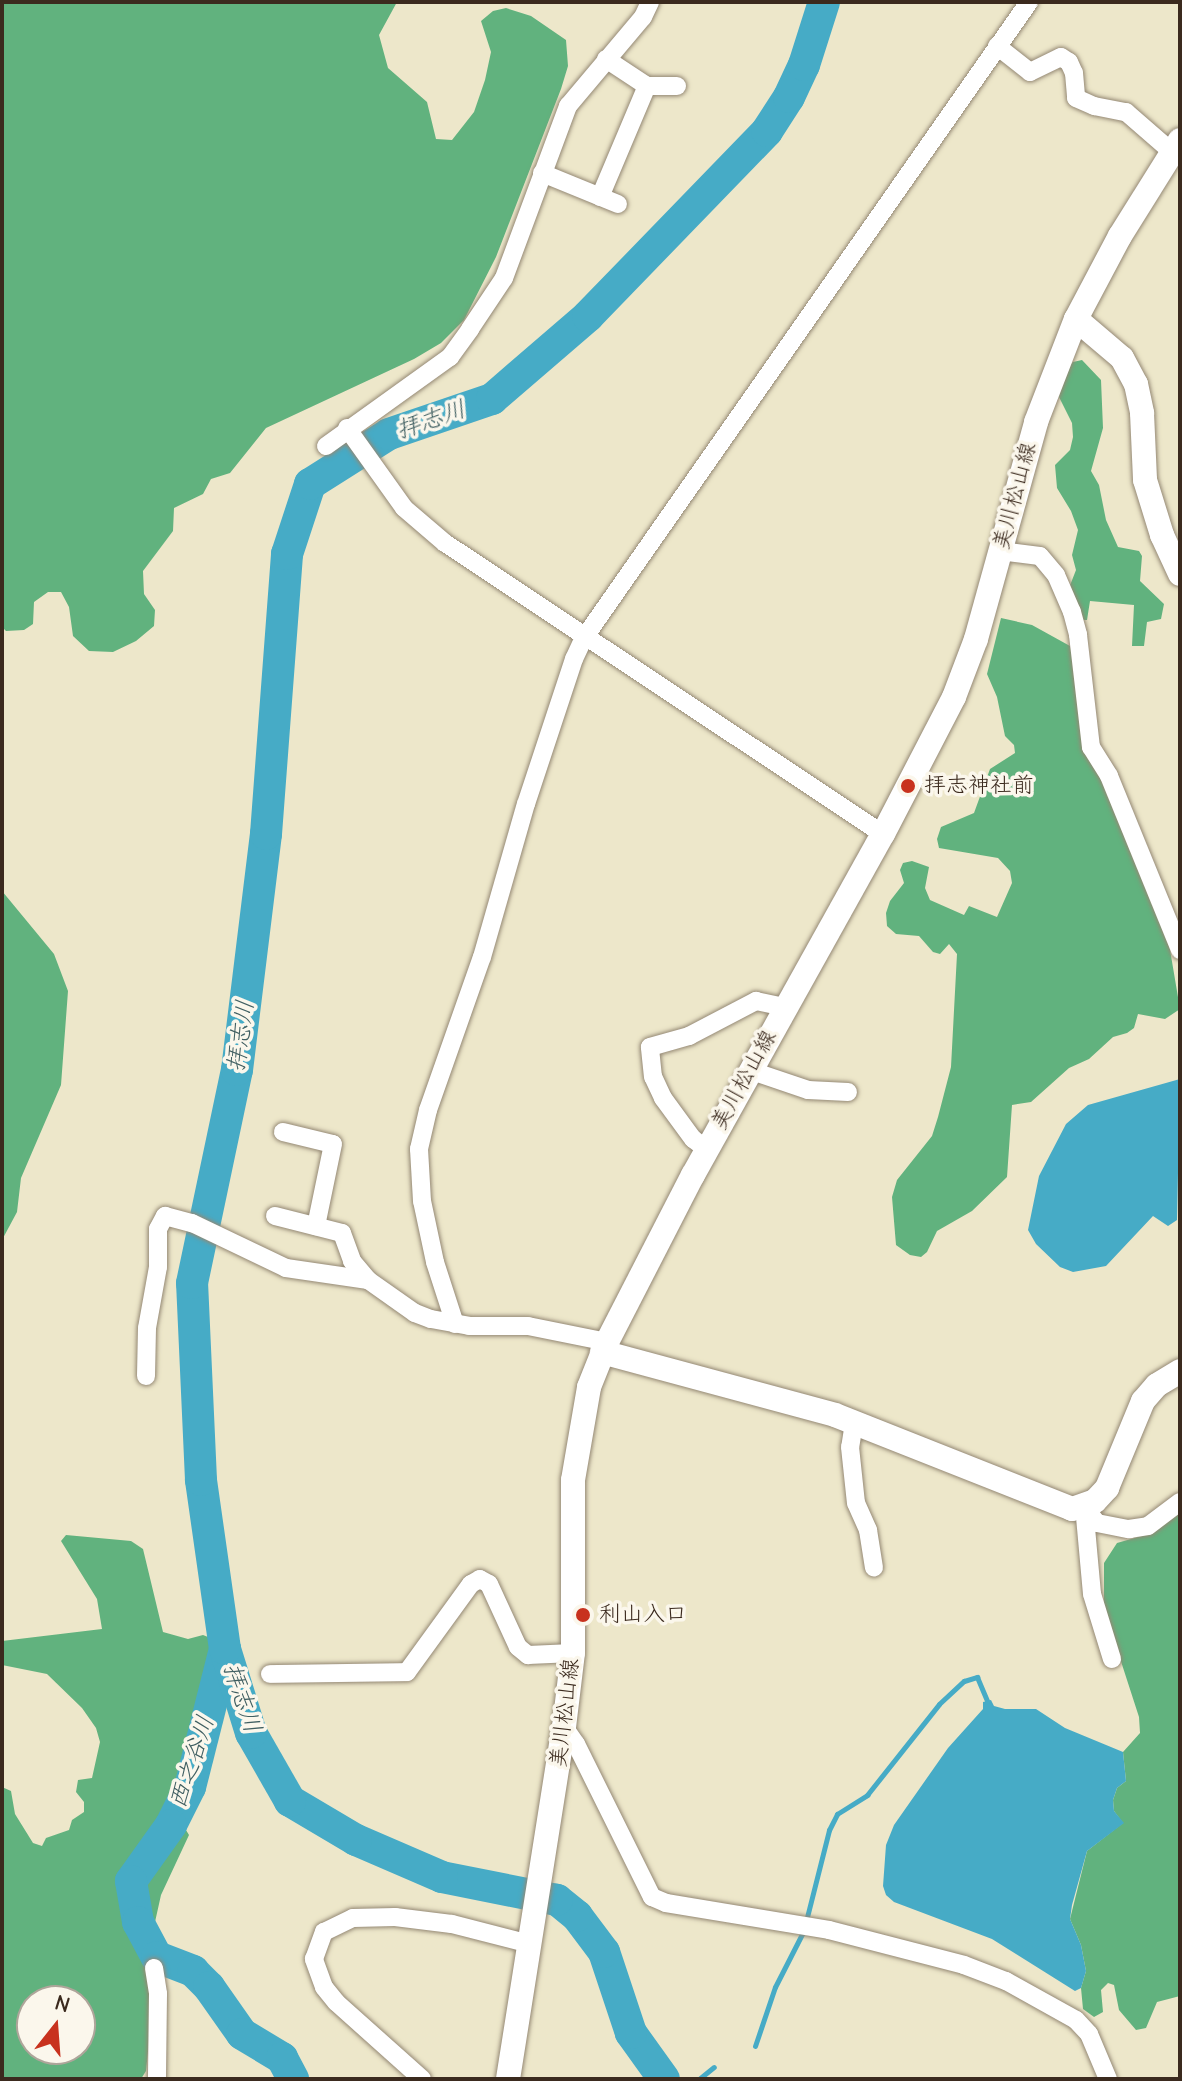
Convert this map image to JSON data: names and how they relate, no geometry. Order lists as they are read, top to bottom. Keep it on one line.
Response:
{"streets":{"main road":["美川松山線"]},"water":["拝志川","西之谷川"],"places":["拝志神社前","利山入口"],"north":"top"}
